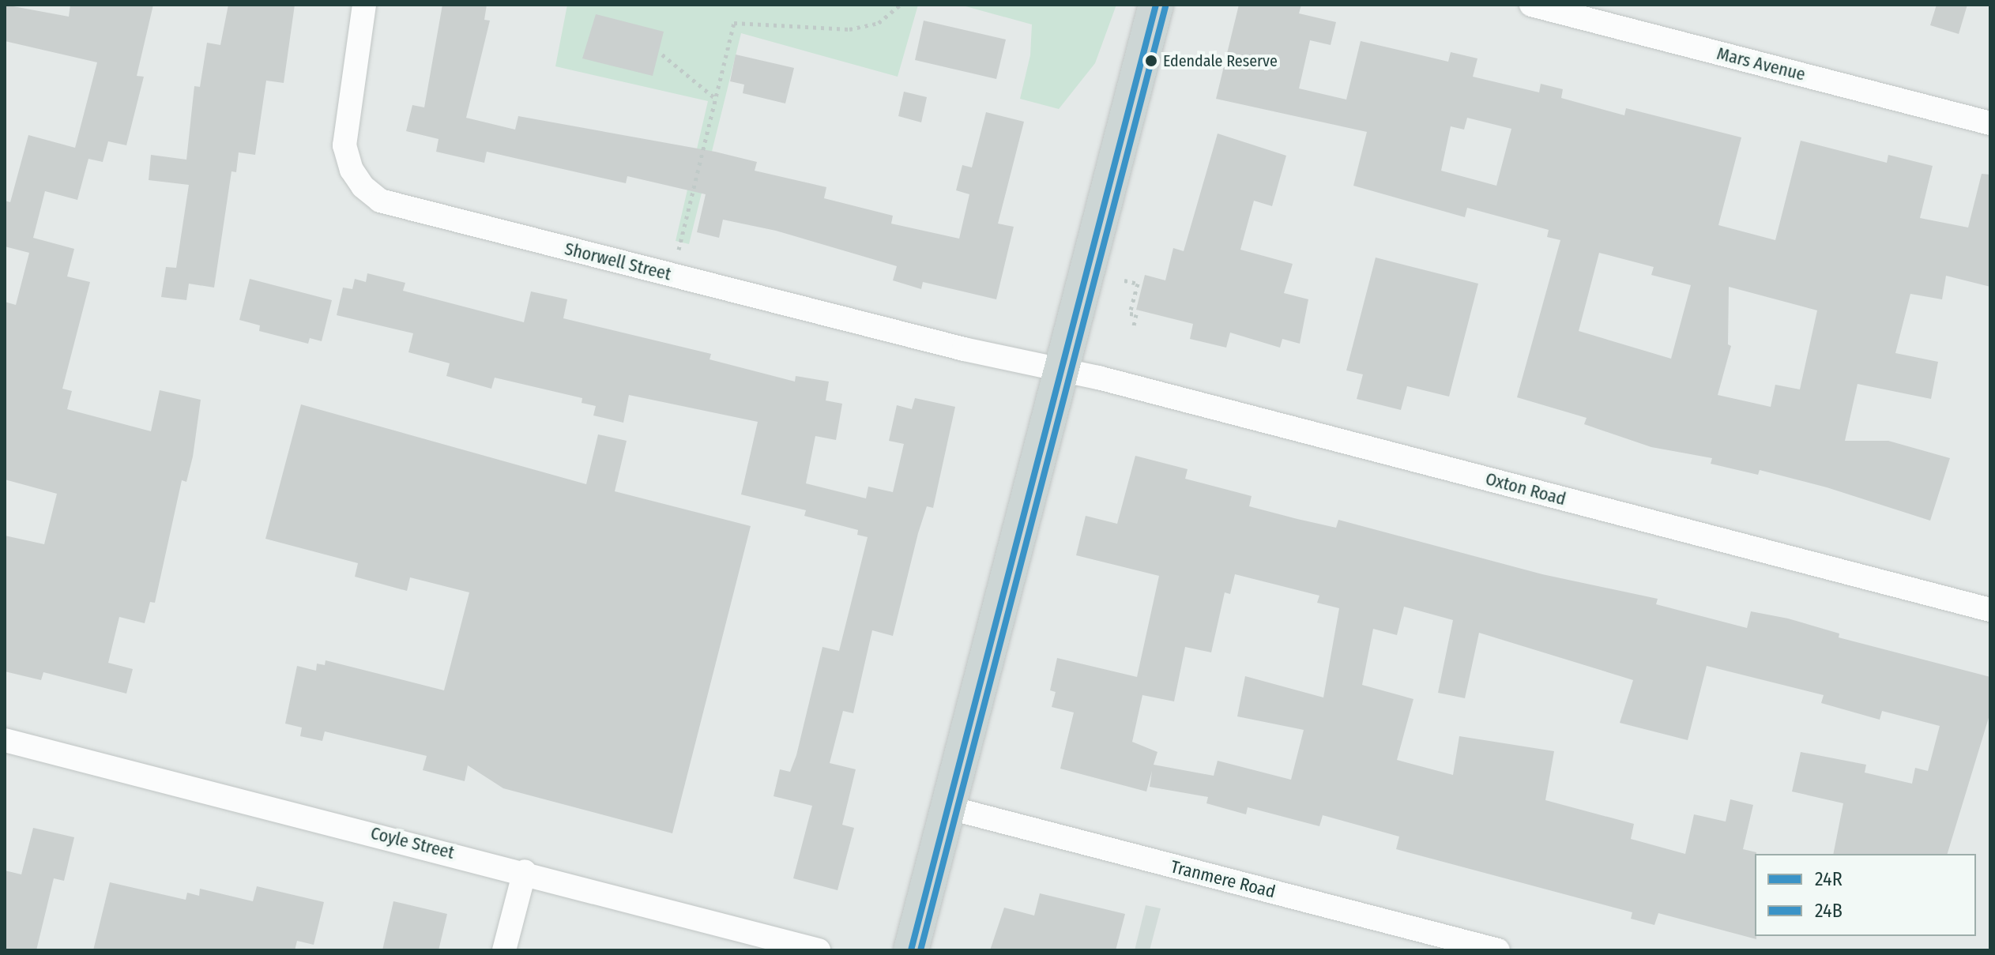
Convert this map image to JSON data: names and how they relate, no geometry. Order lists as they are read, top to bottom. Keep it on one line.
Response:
{"streets":{"street":["Mars Avenue","Shorwell Street","Oxton Road","Coyle Street","Tranmere Road"]},"crossings":[["Shorwell Street","Oxton Road"]],"places":["Edendale Reserve"],"lines":["transit line 24R","transit line 24B"],"legend":["24R","24B"]}
